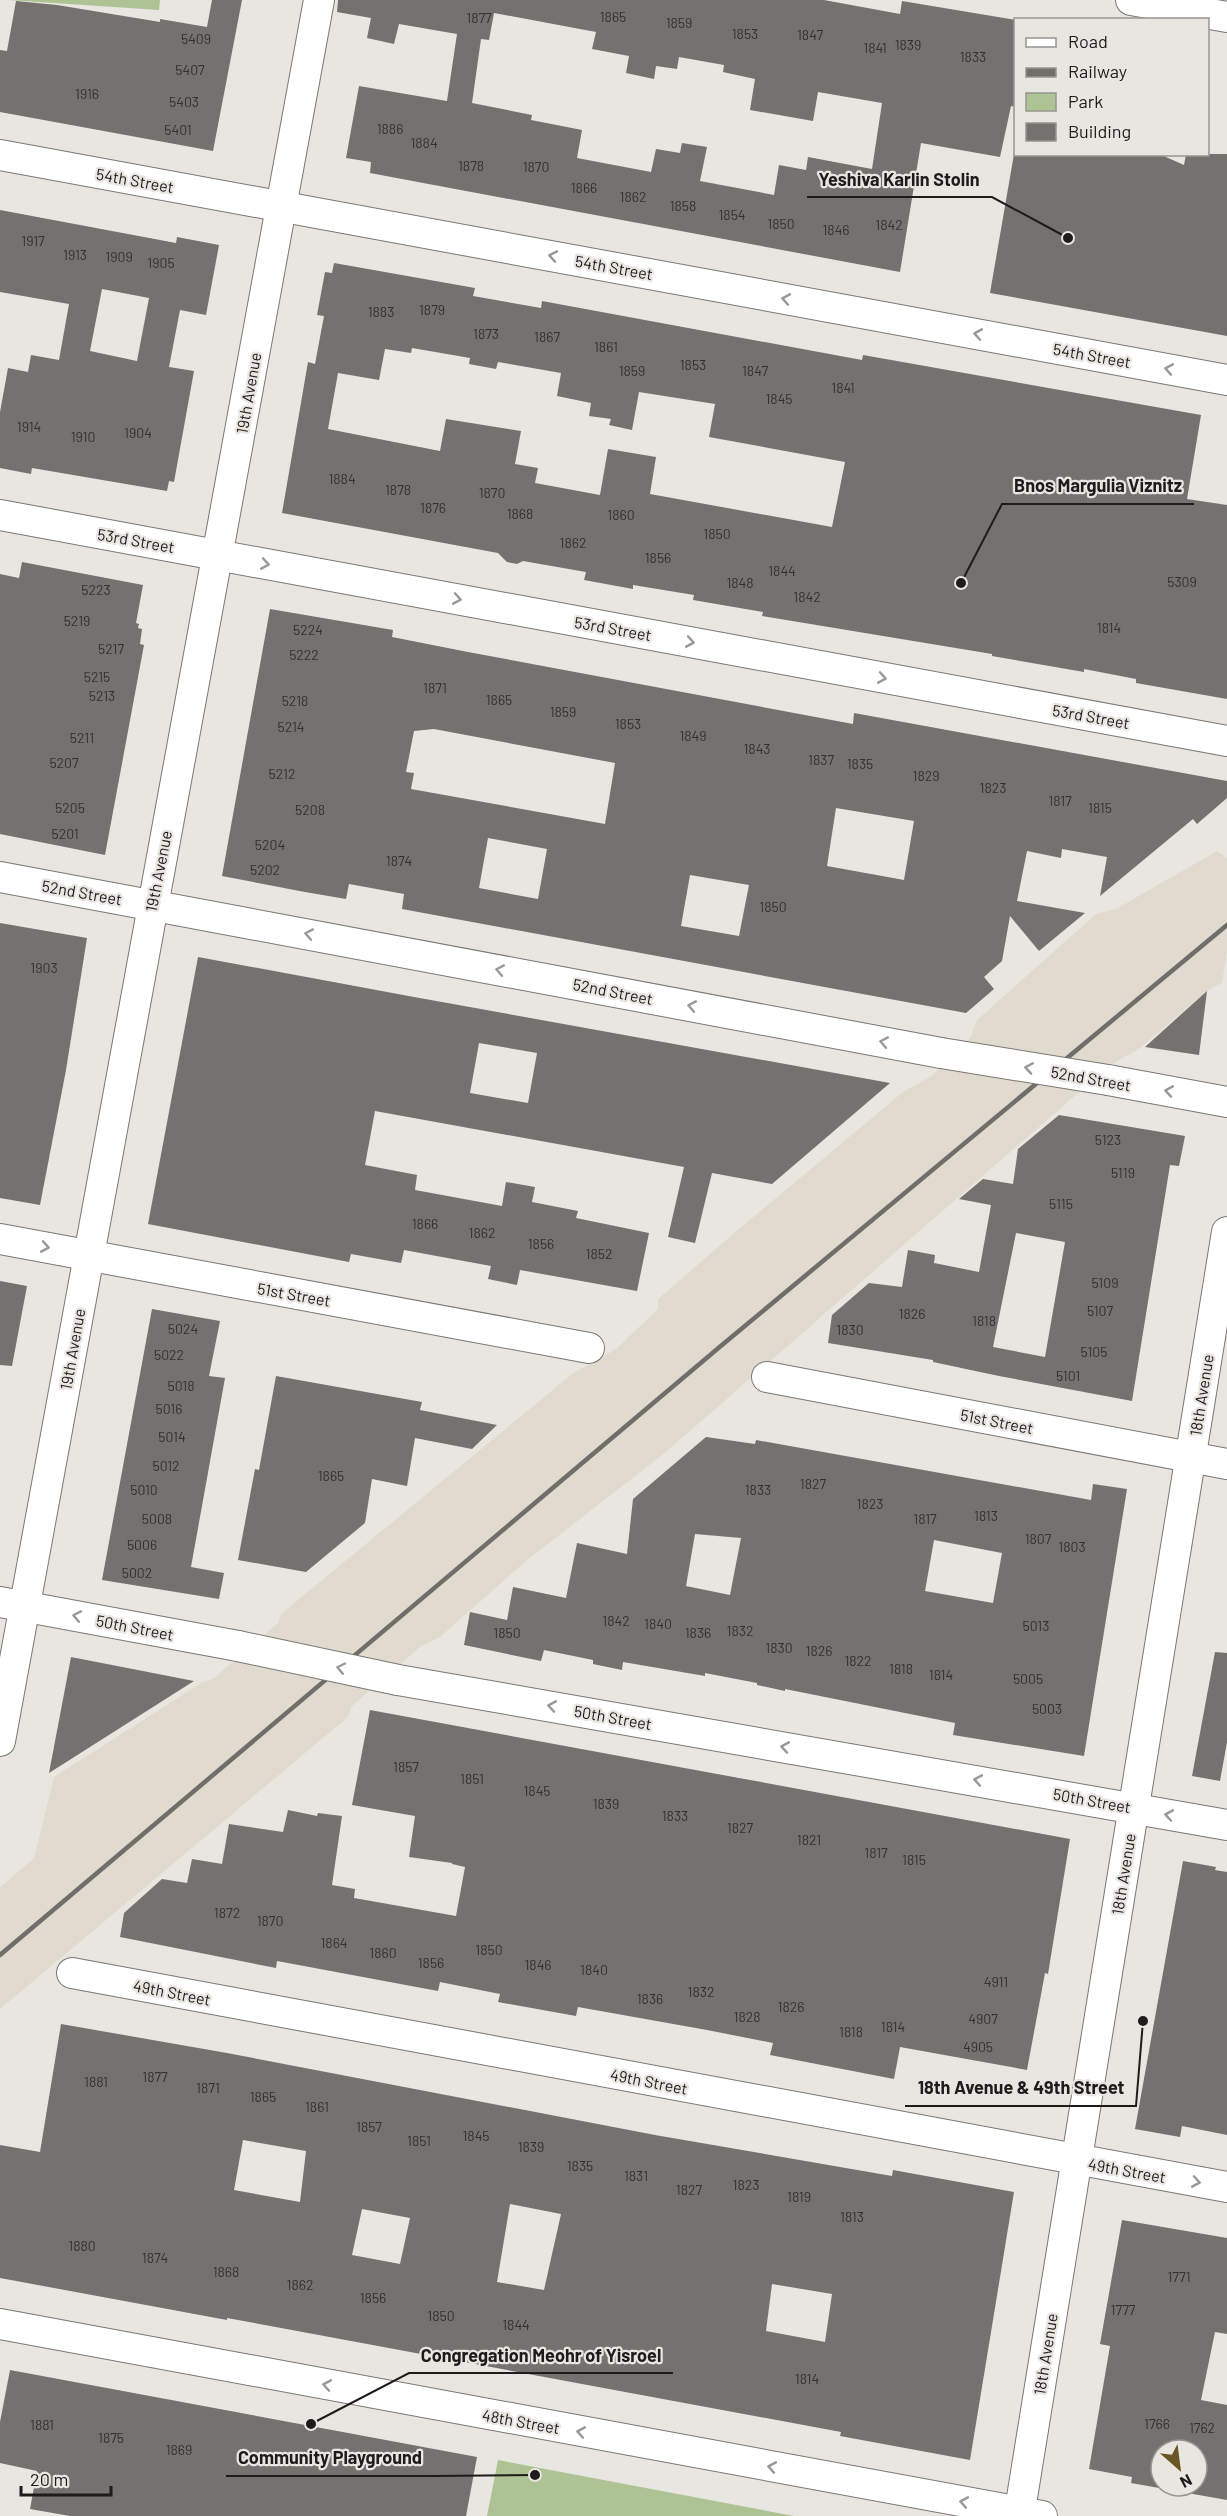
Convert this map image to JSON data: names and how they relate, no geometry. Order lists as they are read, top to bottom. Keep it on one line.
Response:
{"streets":{"street":["54th Street","19th Avenue","53rd Street","52nd Street","51st Street","18th Avenue","50th Street","49th Street","48th Street"]},"crossings":[["54th Street","19th Avenue"],["19th Avenue","53rd Street"],["19th Avenue","52nd Street"],["19th Avenue","51st Street"],["19th Avenue","50th Street"],["51st Street","18th Avenue"],["18th Avenue","50th Street"],["18th Avenue","49th Street"],["18th Avenue","48th Street"]],"one_way":["54th Street","53rd Street","52nd Street","50th Street","48th Street"],"places":["Yeshiva Karlin Stolin","Bnos Margulia Viznitz","18th Avenue & 49th Street","Congregation Meohr of Yisroel","Community Playground"],"house_numbers":["1865","1877","1859","1853","1847","5409","1839","1841","1833","5407","1916","5403","1886","5401","1884","1878","1870","1866","1862","1858","1854","1850","1842","1846","1917","1913","1909","1905","1879","1883","1873","1867","1861","1853","1859","1847","1841","1845","1914","1904","1910","1884","1878","1870","1876","1868","1860","1850","1862","1856","1844","5309","1848","5223","1842","5219","1814","5224","5217","5222","5215","1871","5213","1865","5218","1859","1853","5214","1849","5211","1843","1837","5207","1835","5212","1829","1823","1817","5205","1815","5208","5201","5204","1874","5202","1850","1903","5123","5119","5115","1866","1862","1856","1852","5109","5107","1826","1818","5024","1830","5105","5022","5101","5018","5016","5014","5012","1865","1827","5010","1833","1823","1813","5008","1817","1807","5006","1803","5002","1842","1840","5013","1832","1850","1836","1830","1826","1822","1818","1814","5005","5003","1857","1851","1845","1839","1833","1827","1821","1817","1815","1872","1870","1864","1850","1860","1856","1846","1840","4911","1832","1836","1826","1828","4907","1814","1818","4905","1877","1881","1871","1865","1861","1857","1845","1851","1839","1835","1831","1823","1827","1819","1813","1880","1874","1868","1771","1862","1856","1777","1850","1844","1814","1766","1881","1762","1875","1869"],"legend":["Road","Railway","Park","Building"],"scale_bar":"20 m","north":"bottom right"}
